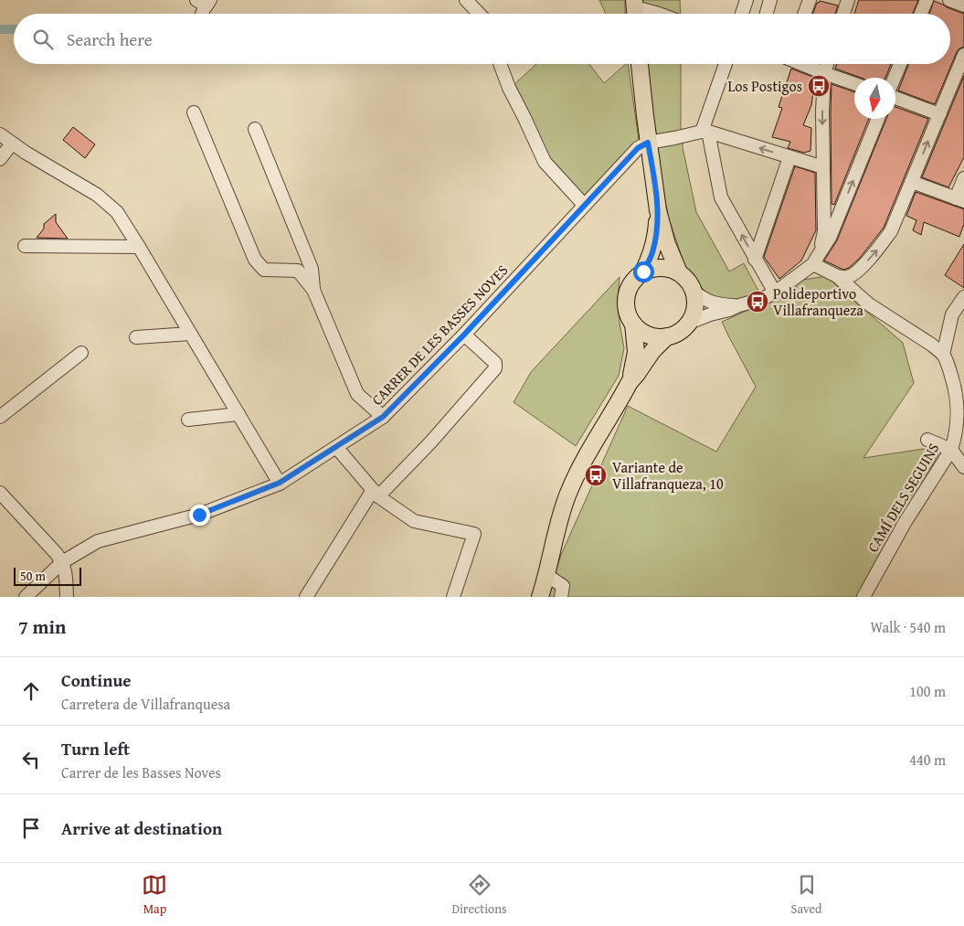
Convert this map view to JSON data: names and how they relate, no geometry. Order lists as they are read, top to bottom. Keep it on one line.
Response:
{"streets":{"street":["CARRER DE LES BASSES NOVES","CAMÍ DELS SEGUINS"]},"places":{"bus stop":["Los Postigos","Polideportivo Villafranqueza","Variante de Villafranqueza, 10"]},"scale_bar":"50 m","north":"bottom","page":{"search":"Search here","scale":"50 m","heading":["7 min","Walk · 540 m"],"list":[["Continue","Carretera de Villafranquesa","100 m"],["Turn left","Carrer de les Basses Noves","440 m"],"Arrive at destination"],"nav":["Map","Directions","Saved"]}}
